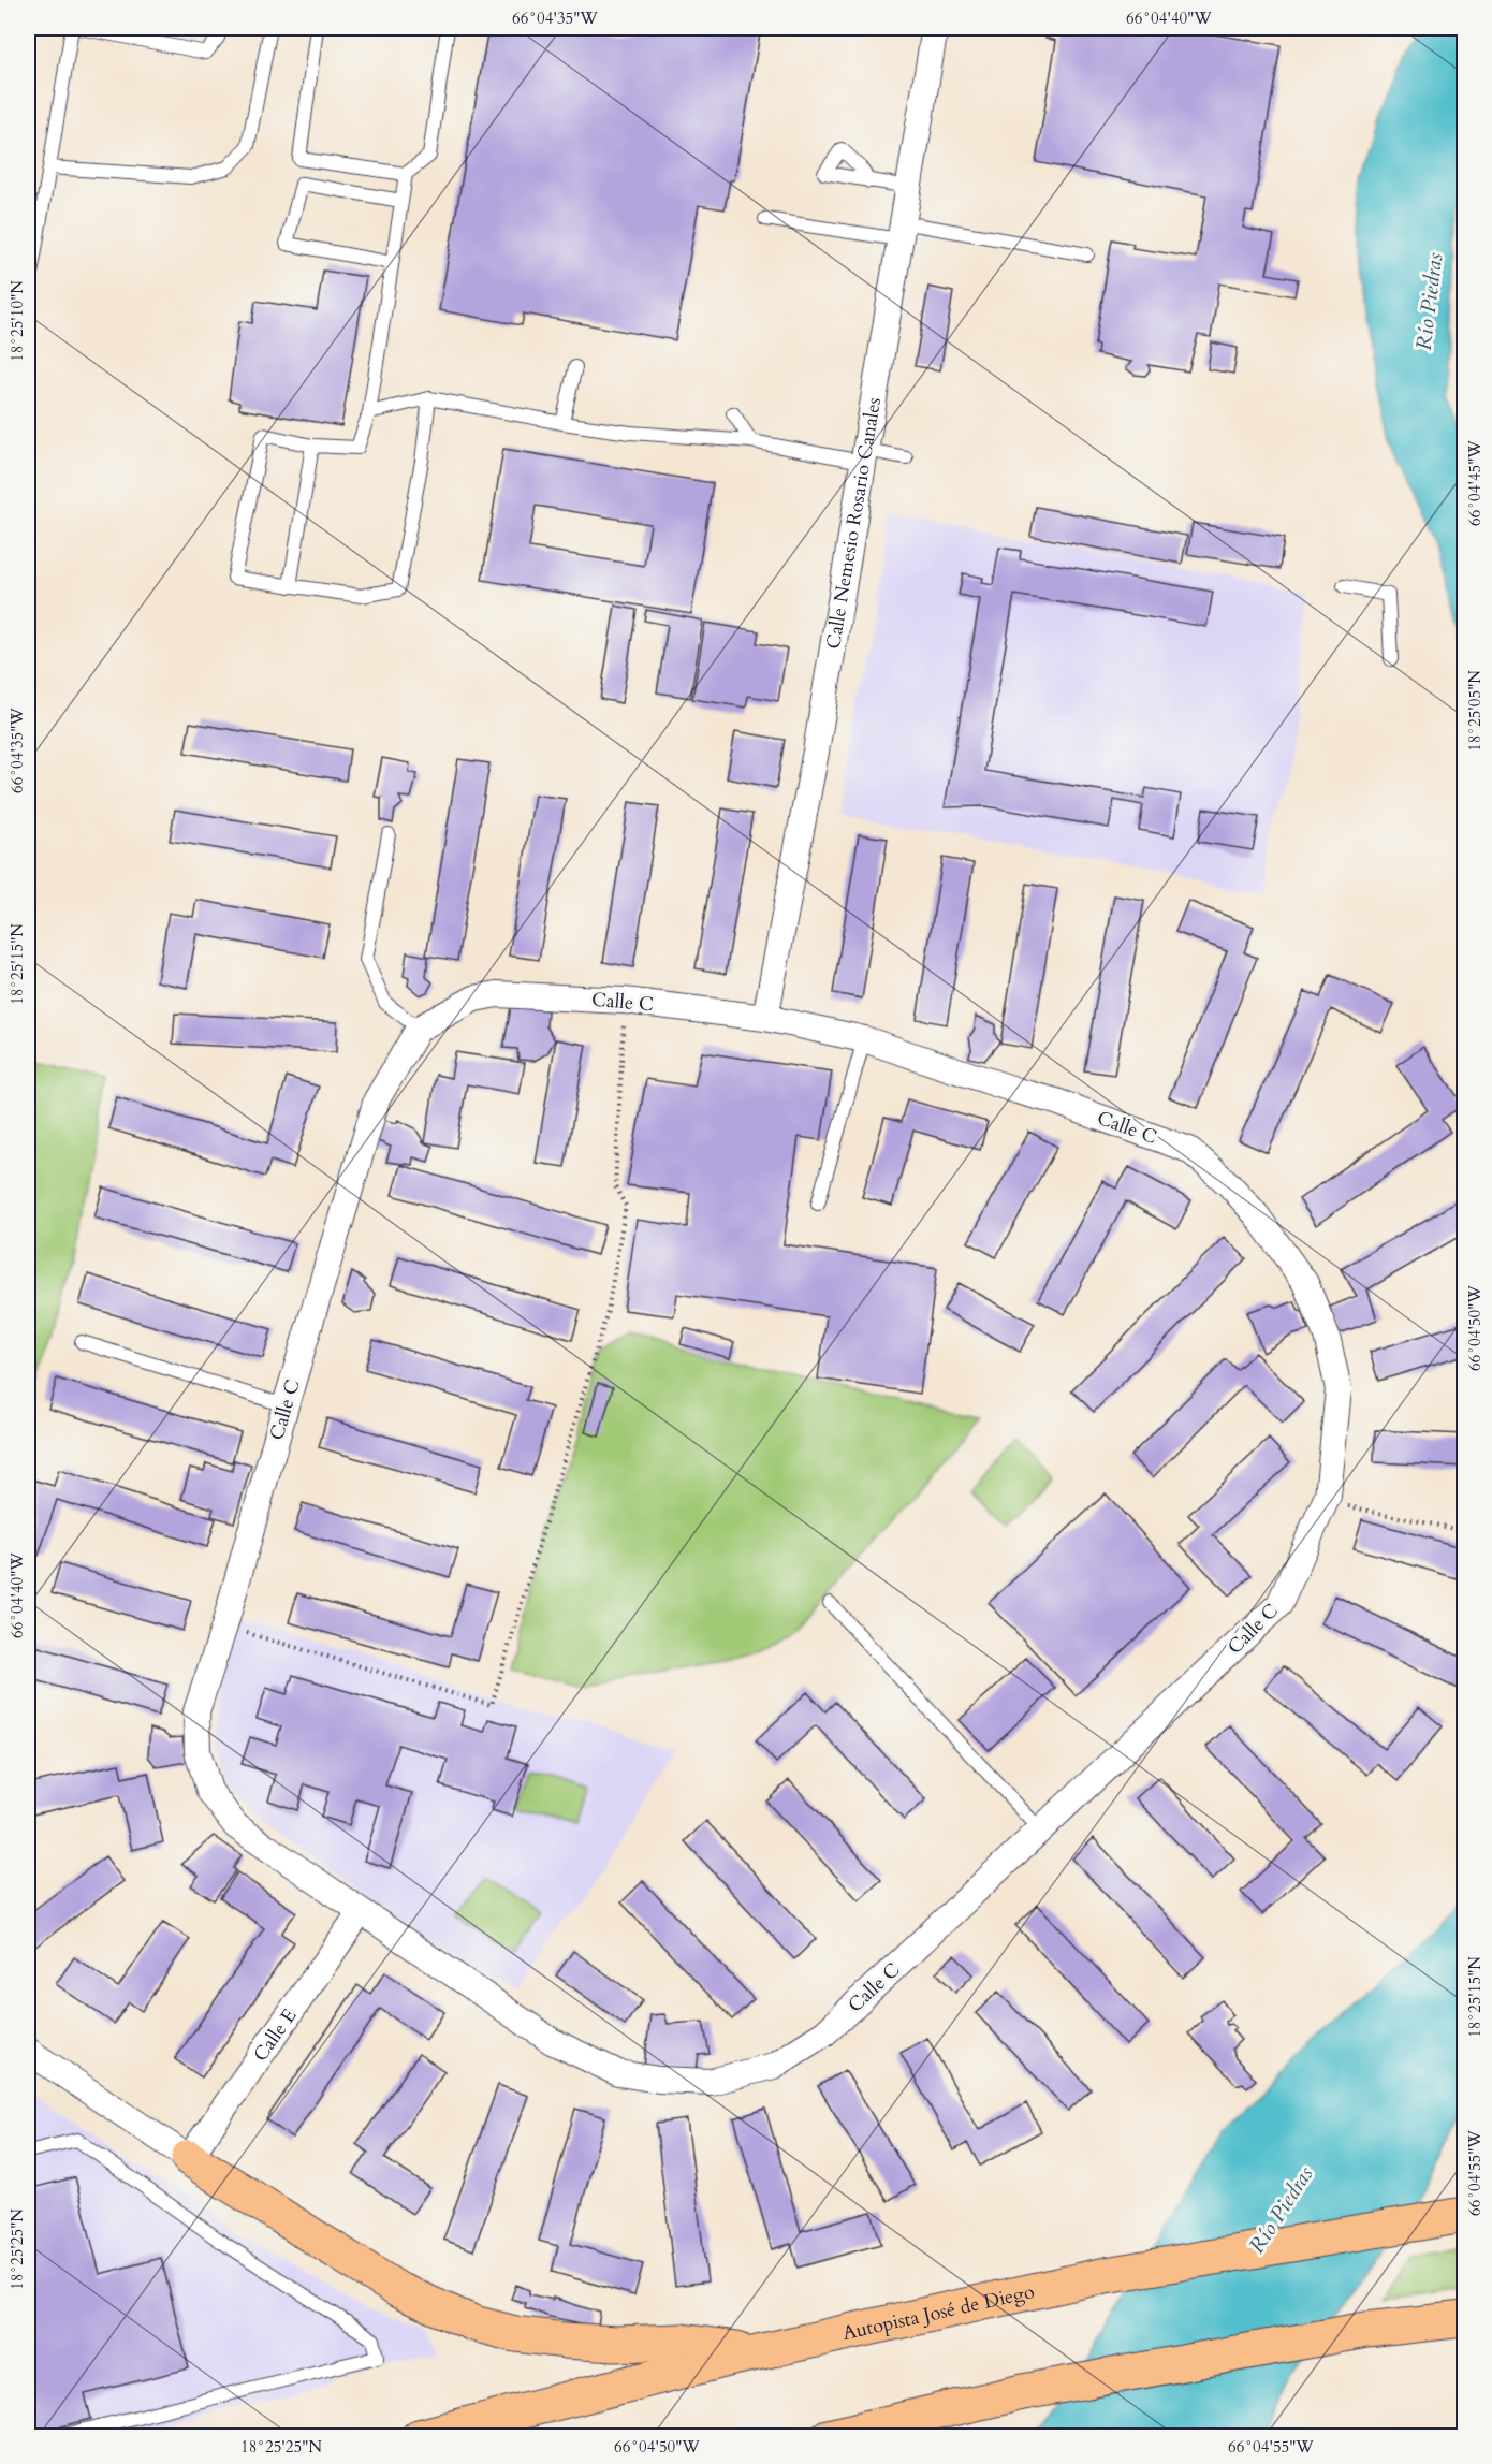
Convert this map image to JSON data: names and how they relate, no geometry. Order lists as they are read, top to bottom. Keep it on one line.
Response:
{"streets":{"highway":["Autopista José de Diego"],"street":["Calle Nemesio Rosario Canales","Calle C","Calle E"]},"crossings":[["Calle Nemesio Rosario Canales","Calle C"],["Calle C","Calle E"]],"water":["Río Piedras"],"coordinates":["66°04'35\"W","66°04'40\"W","18°25'10\"N","66°04'45\"W","18°25'05\"N","18°25'15\"N","66°04'50\"W","66°04'55\"W","18°25'25\"N"]}
